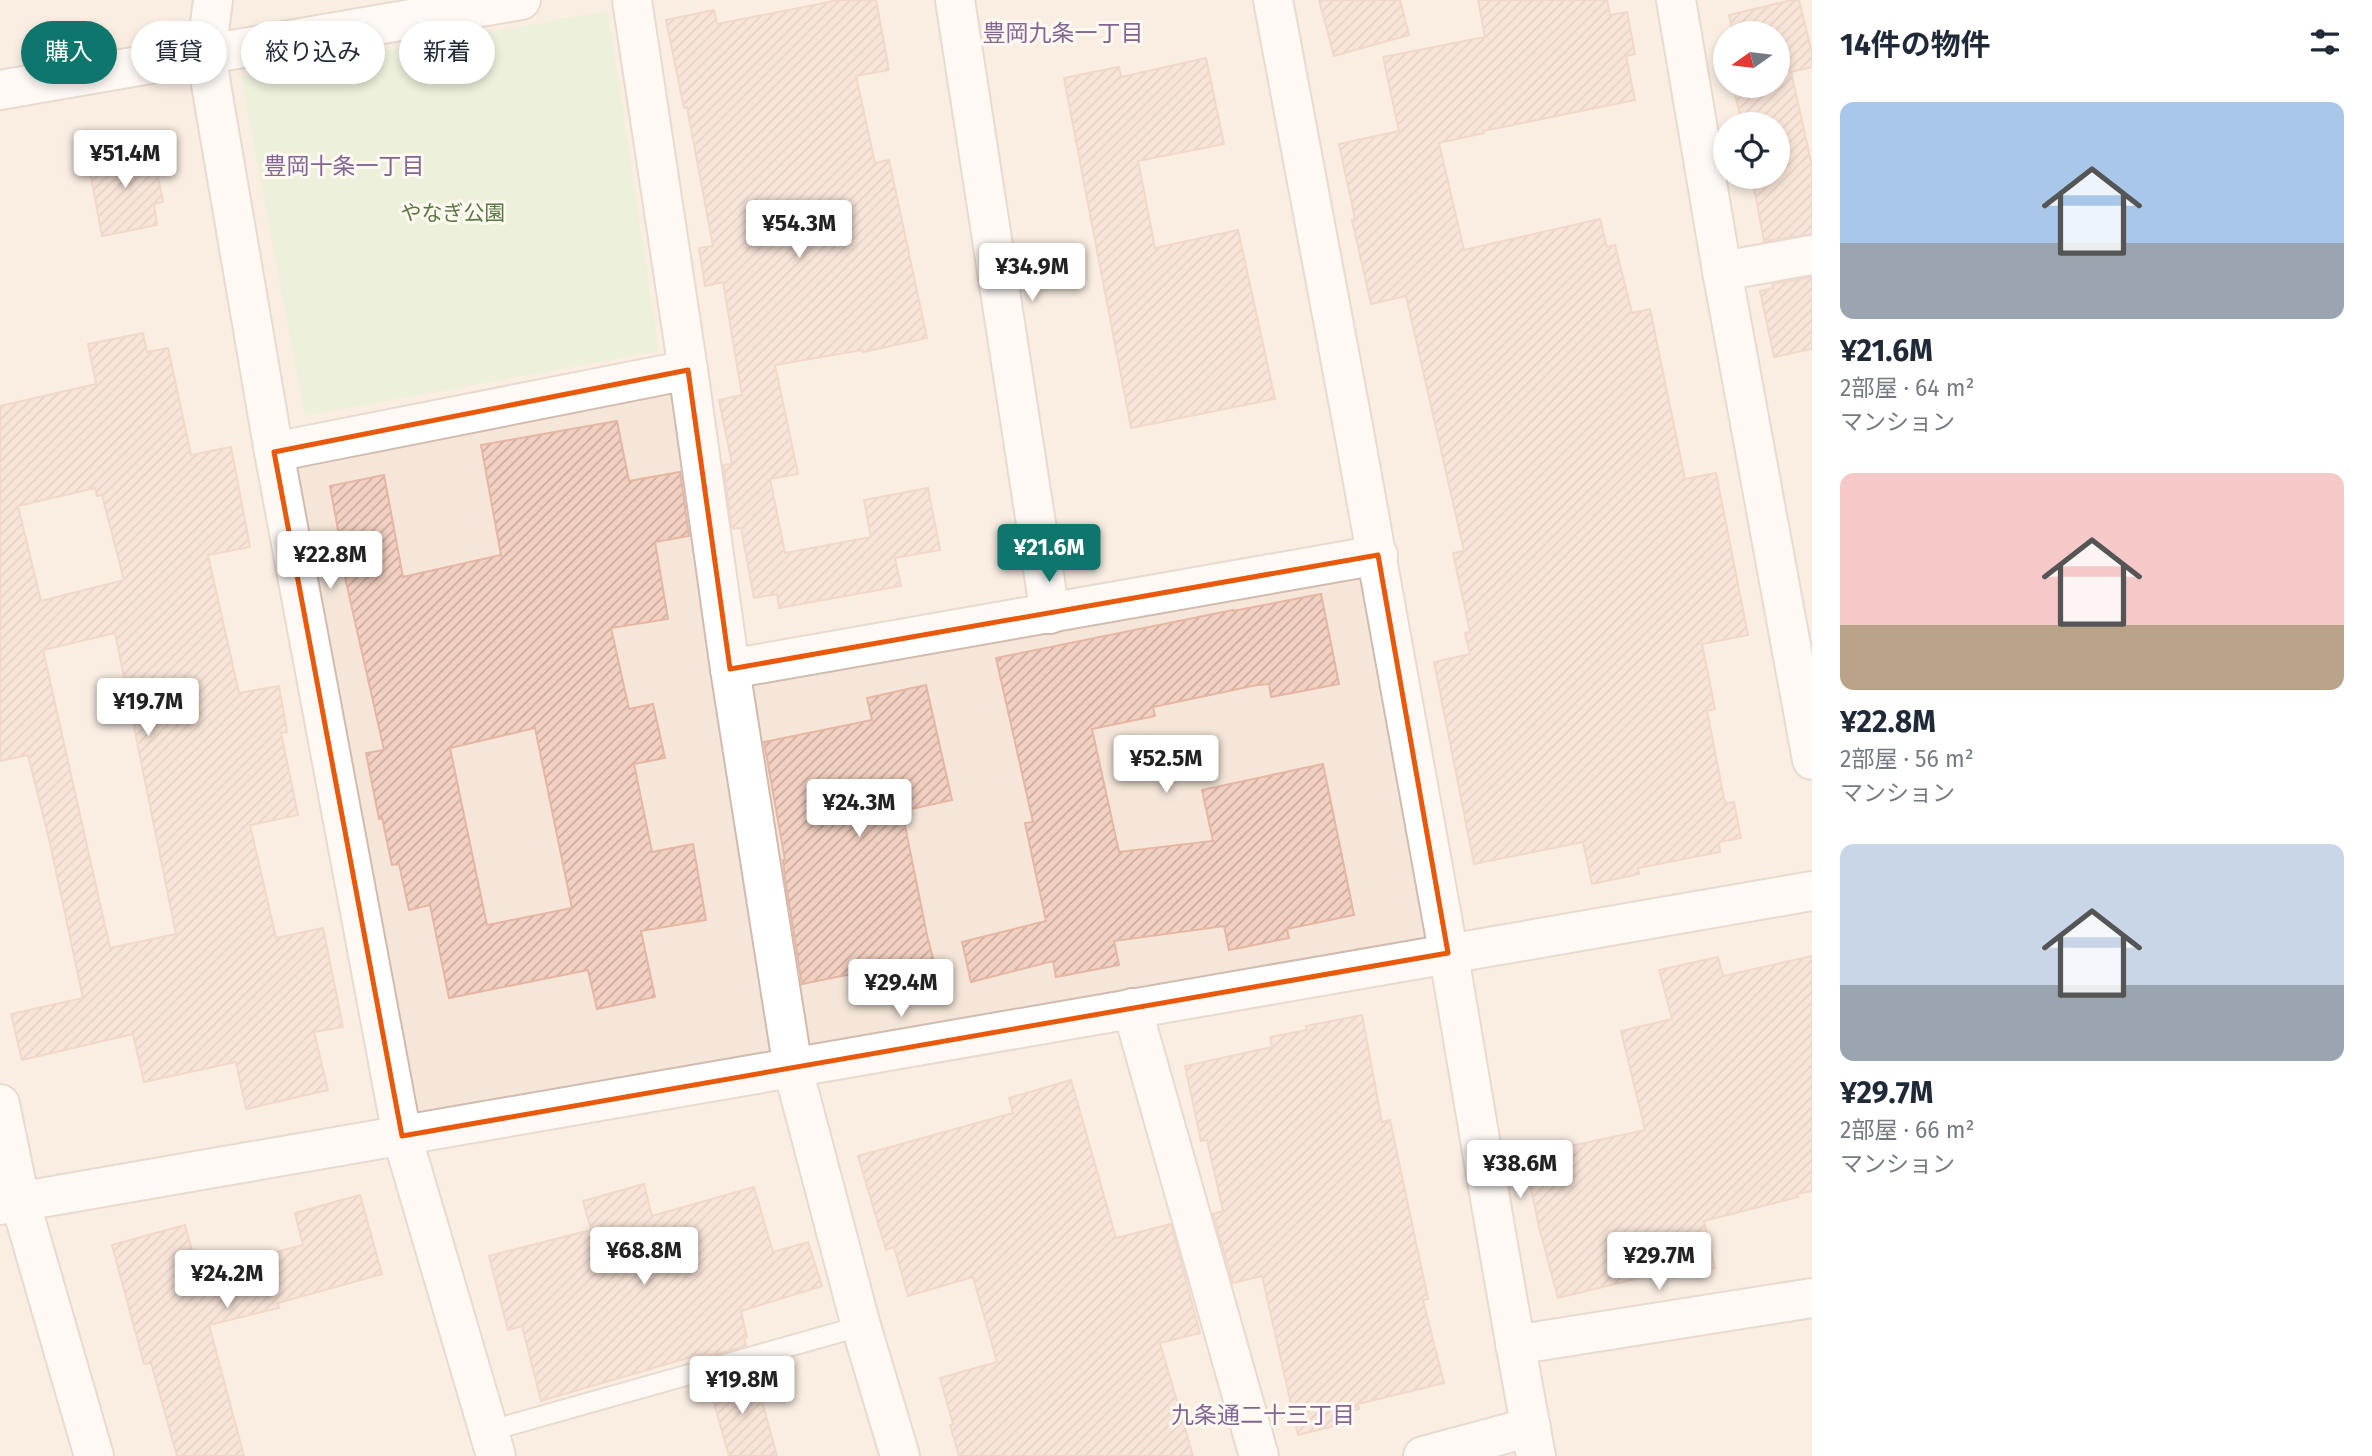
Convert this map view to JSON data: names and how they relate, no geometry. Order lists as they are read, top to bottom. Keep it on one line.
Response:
{"districts":["豊岡九条一丁目","豊岡十条一丁目","九条通二十三丁目"],"parks":["やなぎ公園"],"north":"left","page":{"heading":"14件の物件","chip":["購入","賃貸","絞り込み","新着"],"list":[{"name":"¥21.6M","note":"2部屋 · 64 m² · マンション"},{"name":"¥22.8M","note":"2部屋 · 56 m² · マンション"},{"name":"¥29.7M","note":"2部屋 · 66 m² · マンション"}],"price":["¥51.4M","¥54.3M","¥34.9M","¥21.6M","¥22.8M","¥19.7M","¥52.5M","¥24.3M","¥29.4M","¥38.6M","¥68.8M","¥29.7M","¥24.2M","¥19.8M"]}}
